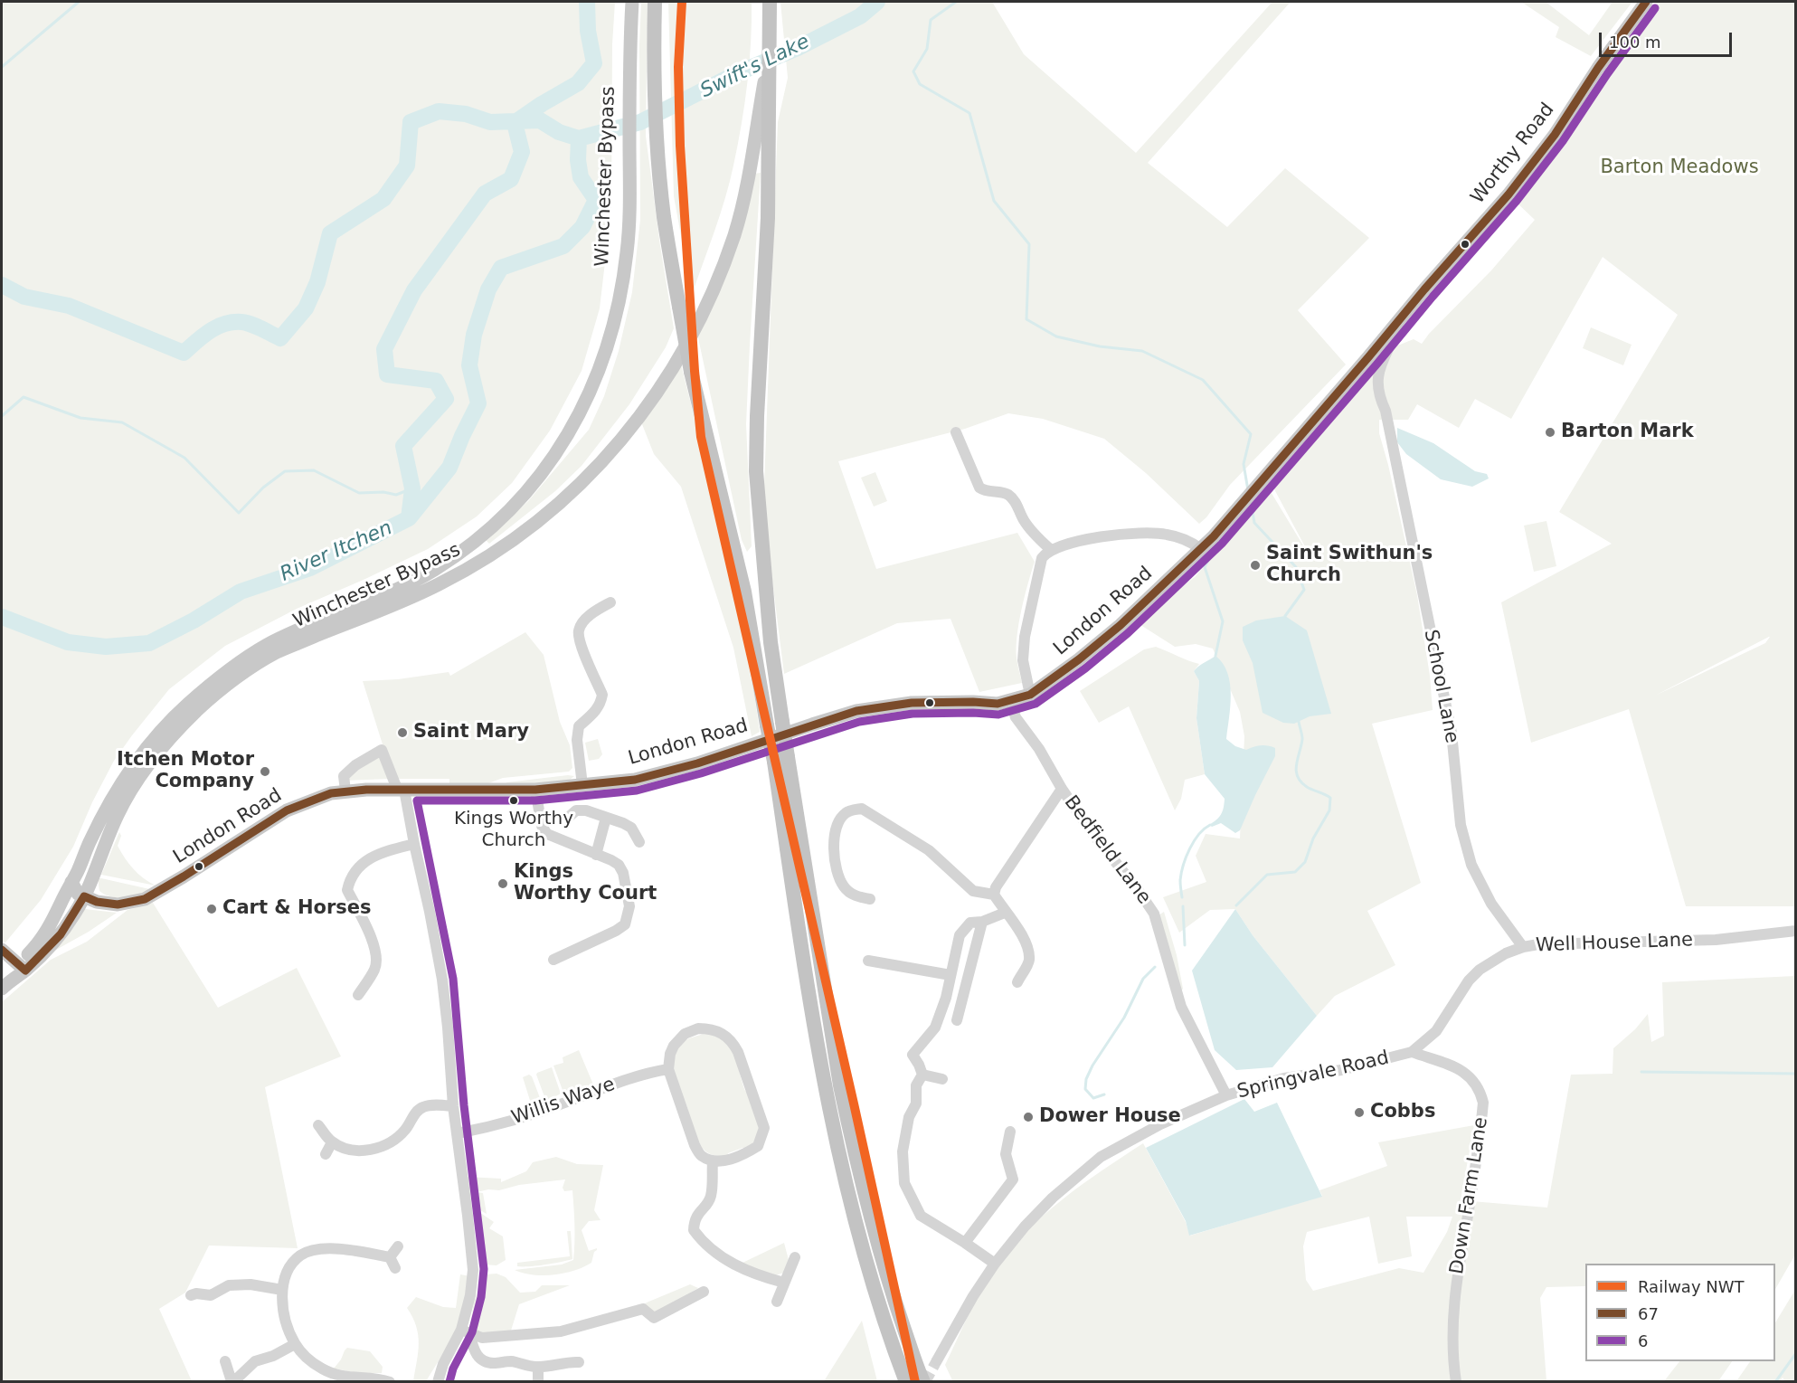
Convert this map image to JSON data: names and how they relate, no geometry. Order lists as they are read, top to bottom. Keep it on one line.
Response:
{"streets":{"main road":["Worthy Road","Winchester Bypass","London Road"],"street":["School Lane","Bedfield Lane","Well House Lane","Springvale Road","Willis Waye","Down Farm Lane"]},"crossings":[["Worthy Road","London Road"],["Worthy Road","School Lane"],["Winchester Bypass","London Road"],["London Road","School Lane"],["London Road","Bedfield Lane"],["School Lane","Well House Lane"],["Bedfield Lane","Springvale Road"],["Well House Lane","Springvale Road"],["Well House Lane","Down Farm Lane"],["Springvale Road","Down Farm Lane"]],"water":["Swift's Lake","River Itchen"],"parks":["Barton Meadows"],"places":["Barton Mark","Saint Swithun's Church","Saint Mary","Itchen Motor Company","Kings Worthy Church","Kings Worthy Court","Cart & Horses","Cobbs","Dower House"],"lines":["rail line NWT","transit line 67","transit line 6"],"legend":["Railway NWT","67","6"],"scale_bar":"100 m"}
